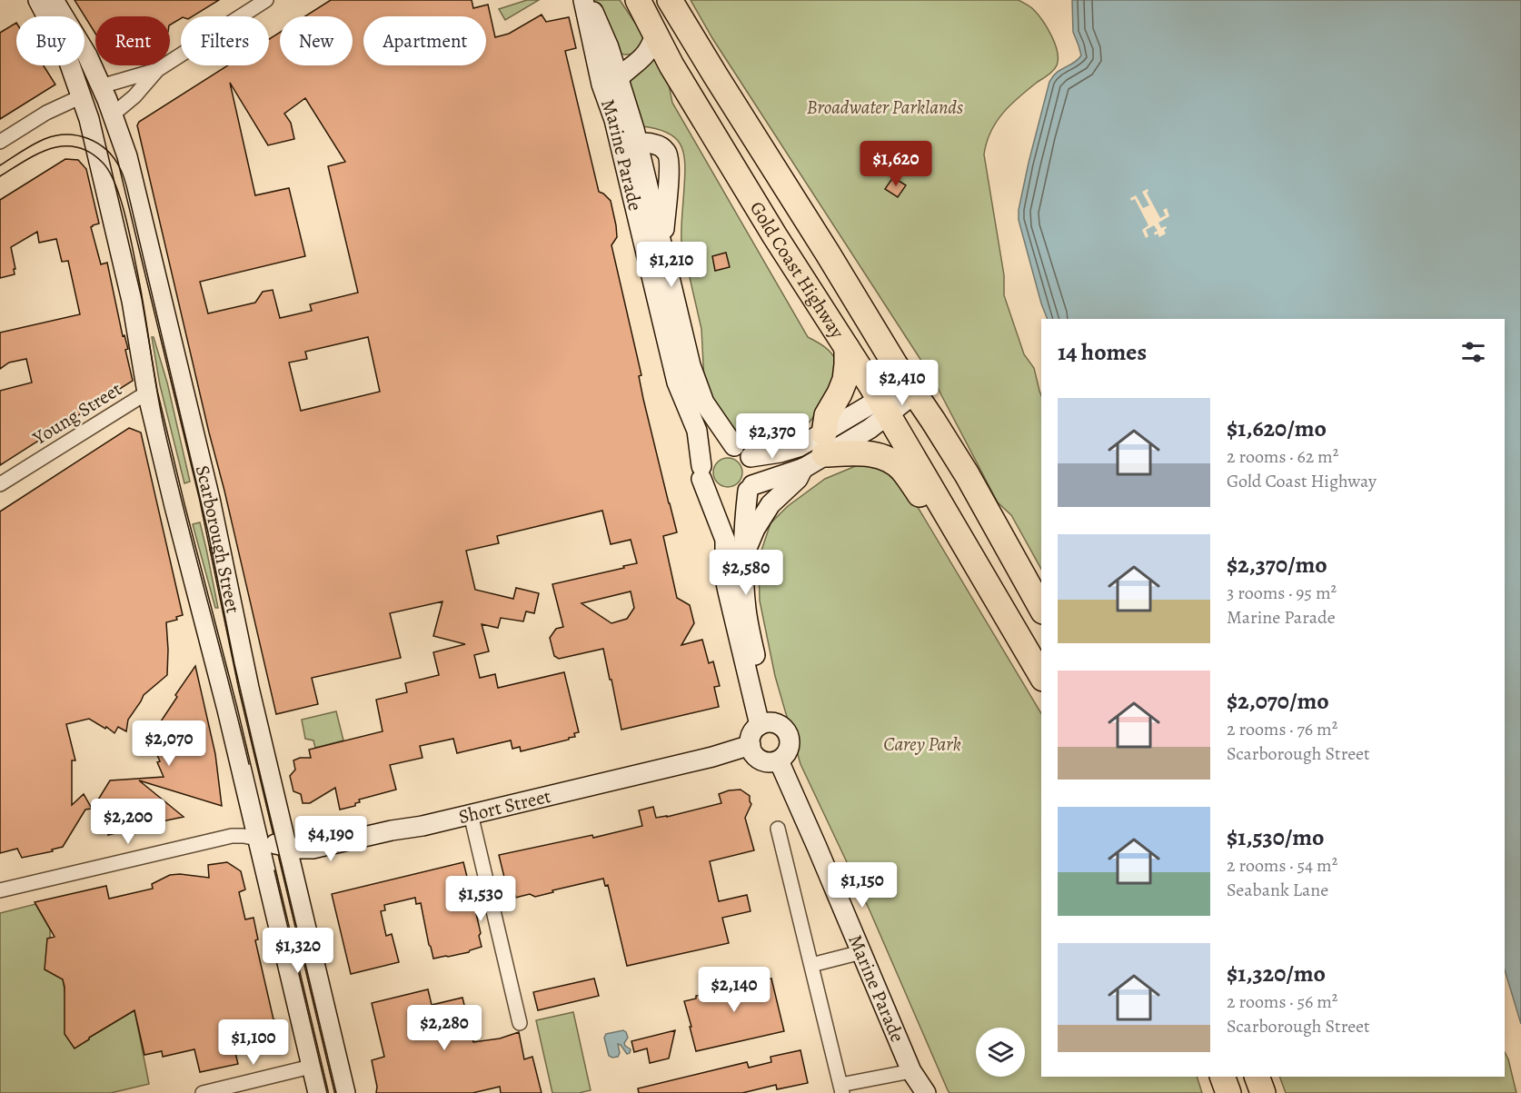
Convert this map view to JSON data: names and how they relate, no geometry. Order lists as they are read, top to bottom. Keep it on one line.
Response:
{"streets":{"highway":["Gold Coast Highway"],"street":["Marine Parade","Young Street","Scarborough Street","Short Street"]},"crossings":[["Marine Parade","Short Street"],["Young Street","Scarborough Street"],["Scarborough Street","Short Street"]],"parks":["Broadwater Parklands","Carey Park"],"page":{"chip":["Buy","Rent","Filters","New","Apartment"],"price":["$1,620","$1,210","$2,410","$2,370","$2,580","$2,070","$2,200","$4,190","$1,150","$1,530","$1,320","$2,140","$2,280","$1,100"],"heading":"14 homes","list":[{"name":"$1,620/mo","note":"2 rooms · 62 m² · Gold Coast Highway"},{"name":"$2,370/mo","note":"3 rooms · 95 m² · Marine Parade"},{"name":"$2,070/mo","note":"2 rooms · 76 m² · Scarborough Street"},{"name":"$1,530/mo","note":"2 rooms · 54 m² · Seabank Lane"},{"name":"$1,320/mo","note":"2 rooms · 56 m² · Scarborough Street"}]}}
